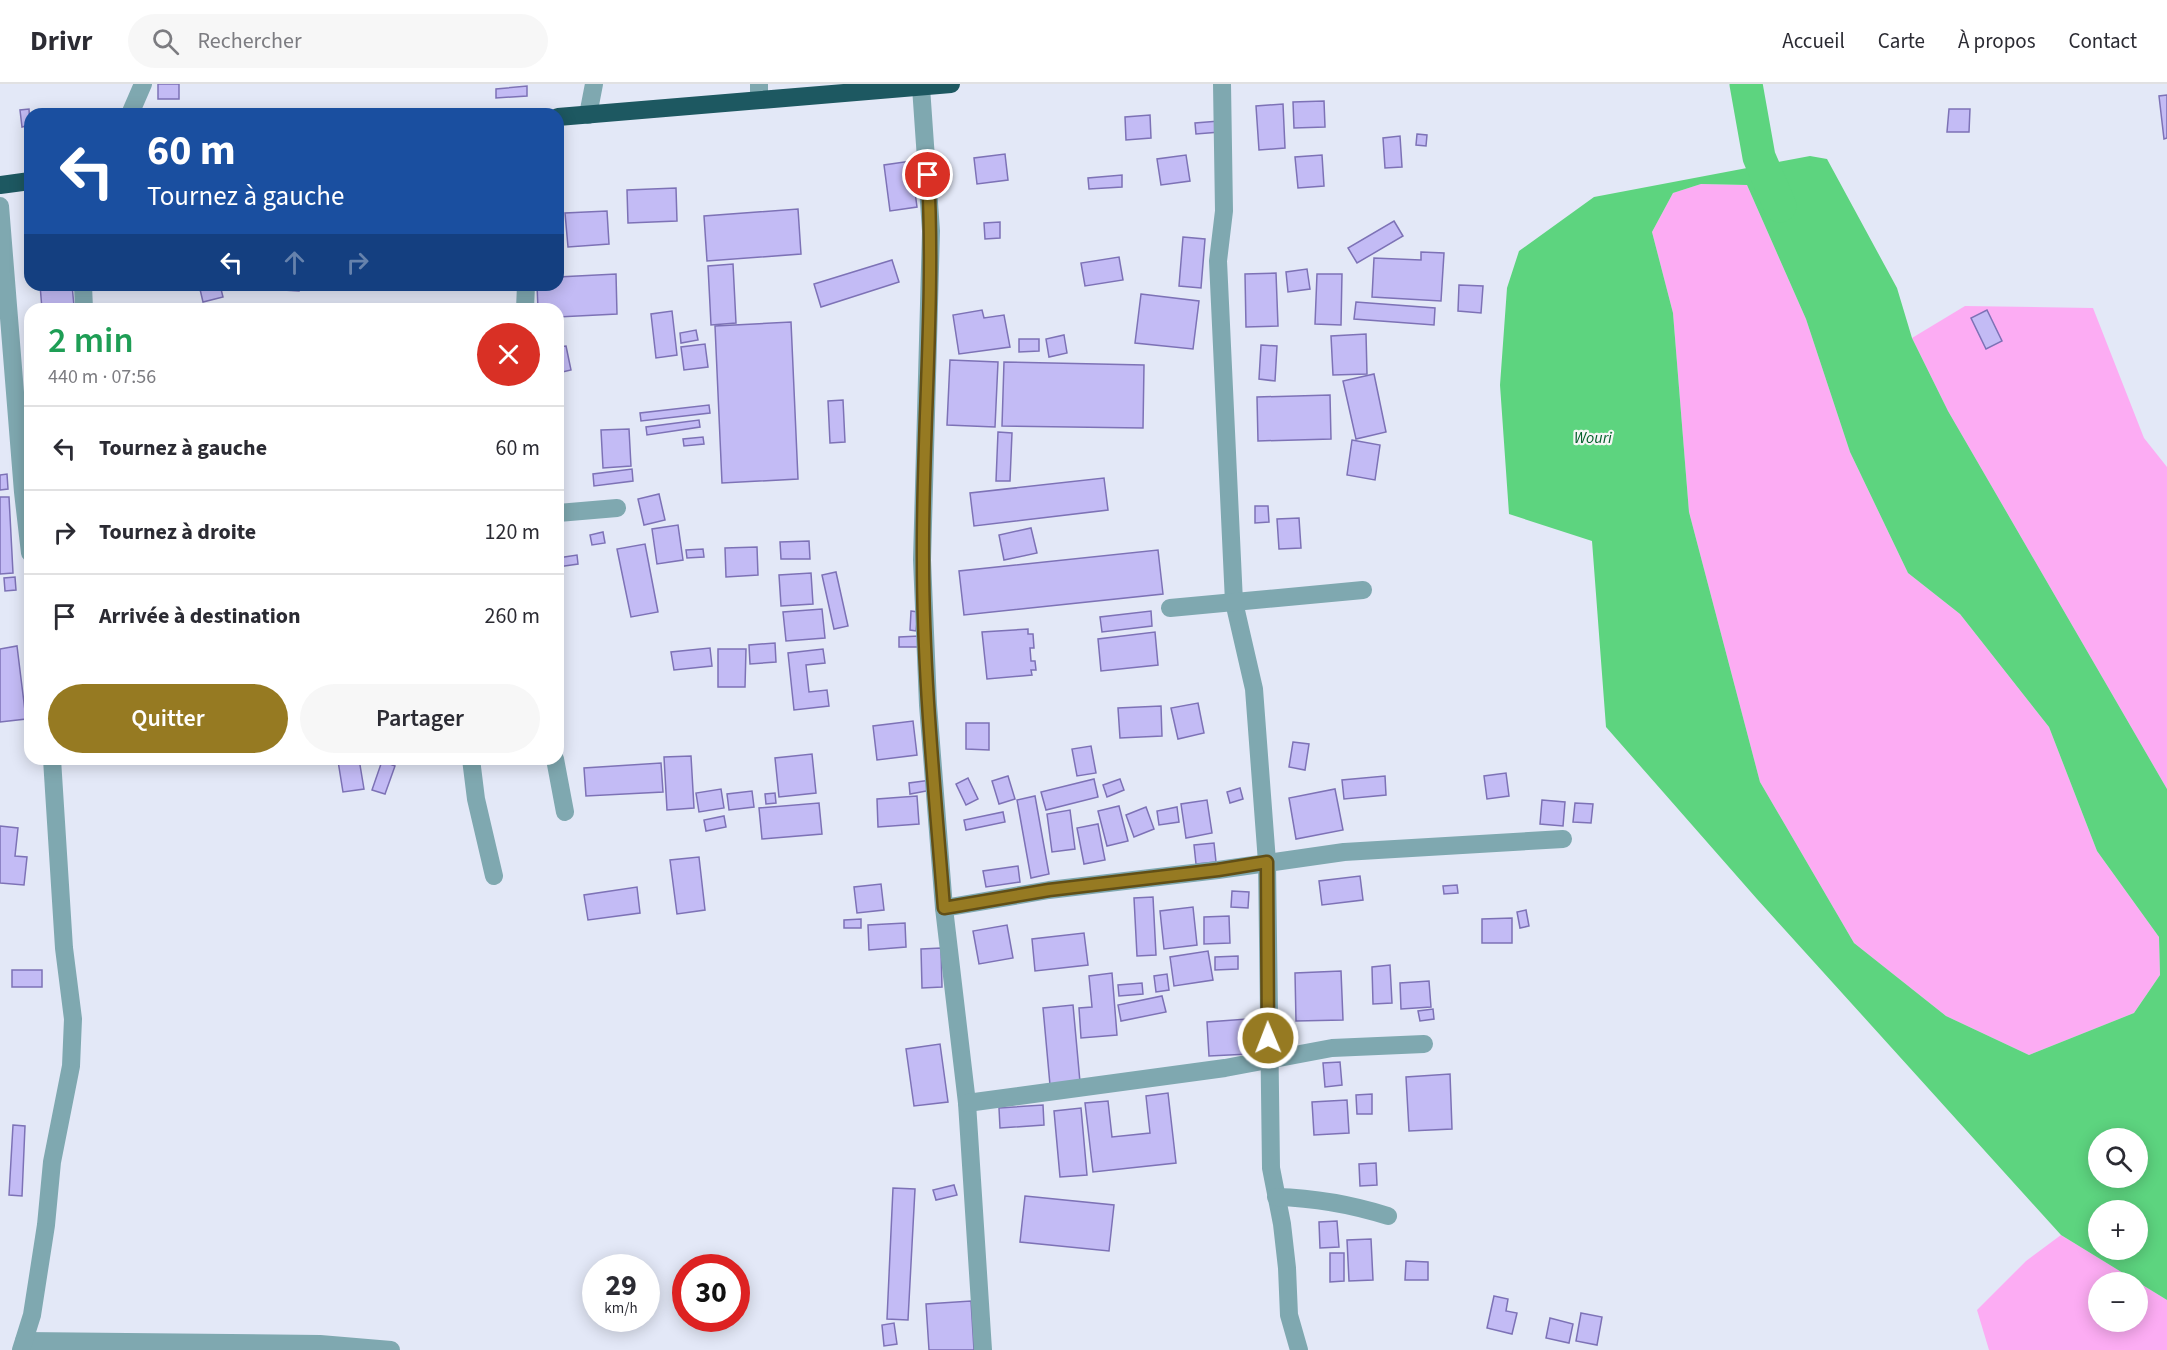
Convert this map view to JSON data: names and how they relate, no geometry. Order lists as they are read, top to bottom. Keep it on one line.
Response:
{"water":["Wouri"],"page":{"header":"Drivr","search":"Rechercher","nav":["Accueil","Carte","À propos","Contact"],"turn":["60 m","Tournez à gauche"],"heading":["2 min","440 m · 07:56"],"list":[{"name":"Tournez à gauche","value":"60 m"},{"name":"Tournez à droite","value":"120 m"},{"name":"Arrivée à destination","value":"260 m"}],"buttons":["Quitter","Partager"],"map_buttons":["+","−"],"speed":"29 km/h","limit":"30"}}
